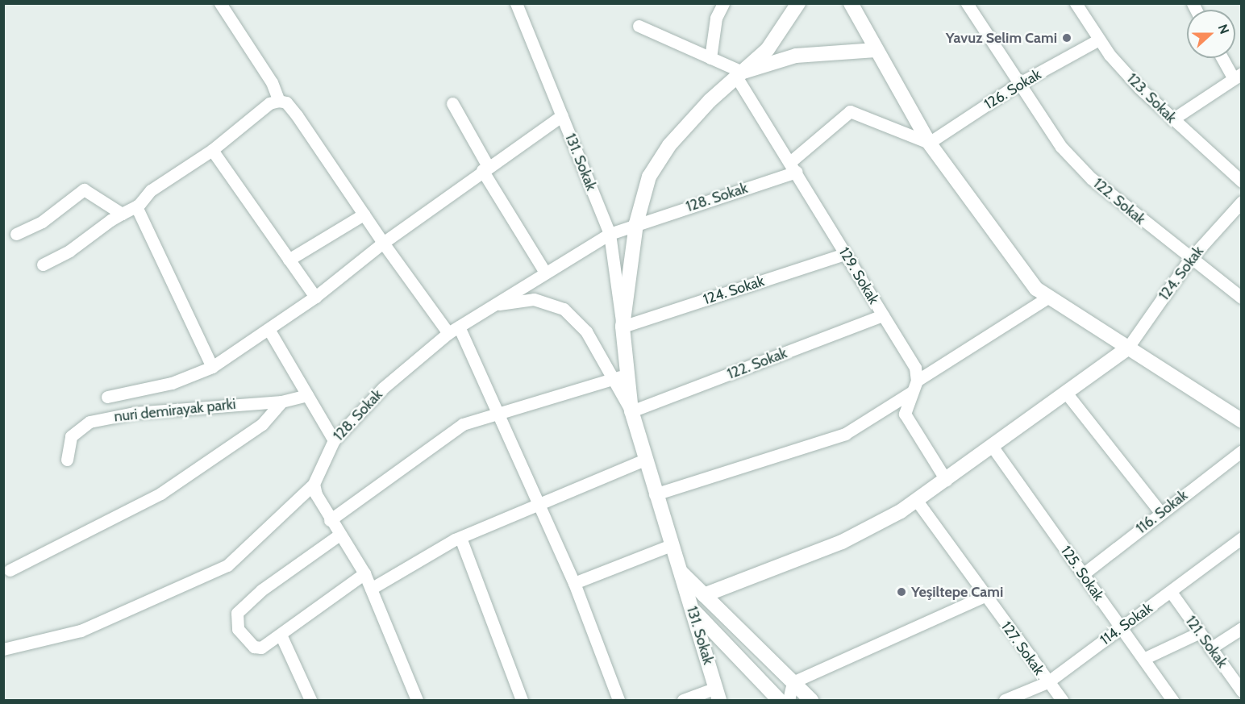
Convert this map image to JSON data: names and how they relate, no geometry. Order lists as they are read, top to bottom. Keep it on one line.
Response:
{"streets":{"street":["126. Sokak","123. Sokak","131. Sokak","128. Sokak","122. Sokak","124. Sokak","129. Sokak","nuri demirayak parki","116. Sokak","125. Sokak","114. Sokak","121. Sokak","127. Sokak"]},"crossings":[["126. Sokak","123. Sokak"],["126. Sokak","122. Sokak"],["131. Sokak","128. Sokak"],["131. Sokak","122. Sokak"],["131. Sokak","124. Sokak"],["131. Sokak","129. Sokak"],["128. Sokak","129. Sokak"],["122. Sokak","124. Sokak"],["122. Sokak","129. Sokak"],["124. Sokak","129. Sokak"],["116. Sokak","125. Sokak"],["125. Sokak","114. Sokak"],["114. Sokak","121. Sokak"],["114. Sokak","127. Sokak"]],"places":["Yavuz Selim Cami","Yeşiltepe Cami"],"north":"right"}
